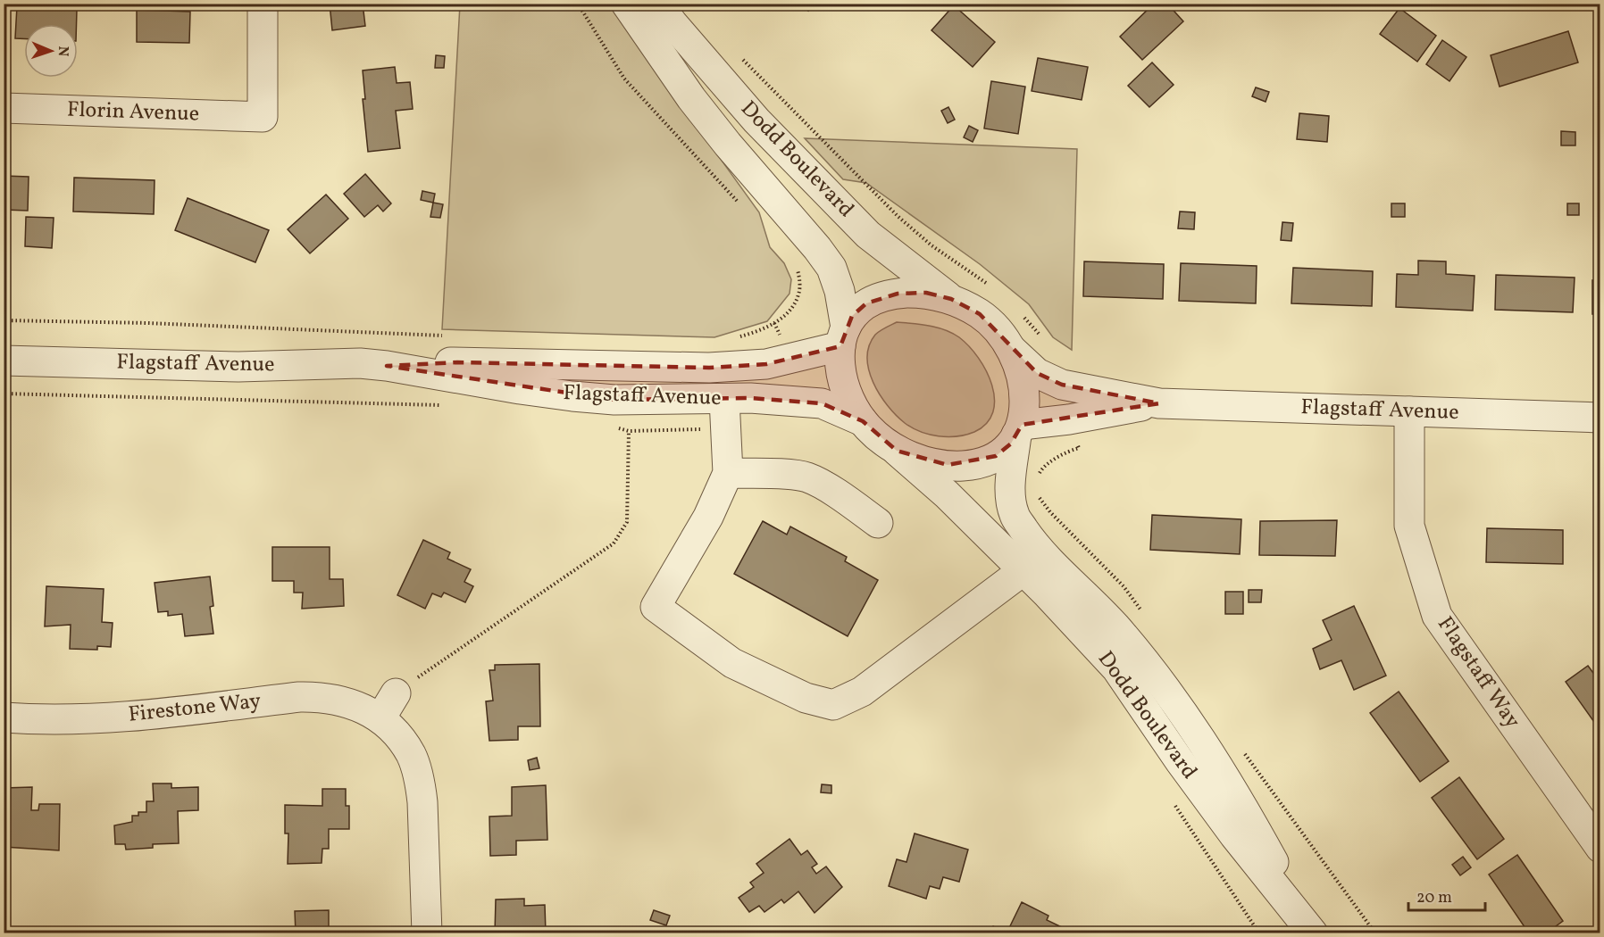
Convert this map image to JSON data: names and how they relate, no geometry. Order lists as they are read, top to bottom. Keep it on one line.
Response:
{"streets":{"street":["Florin Avenue","Dodd Boulevard","Flagstaff Avenue","Flagstaff Way","Firestone Way"]},"crossings":[["Dodd Boulevard","Flagstaff Avenue"],["Flagstaff Avenue","Flagstaff Way"]],"scale_bar":"20 m","north":"right"}
